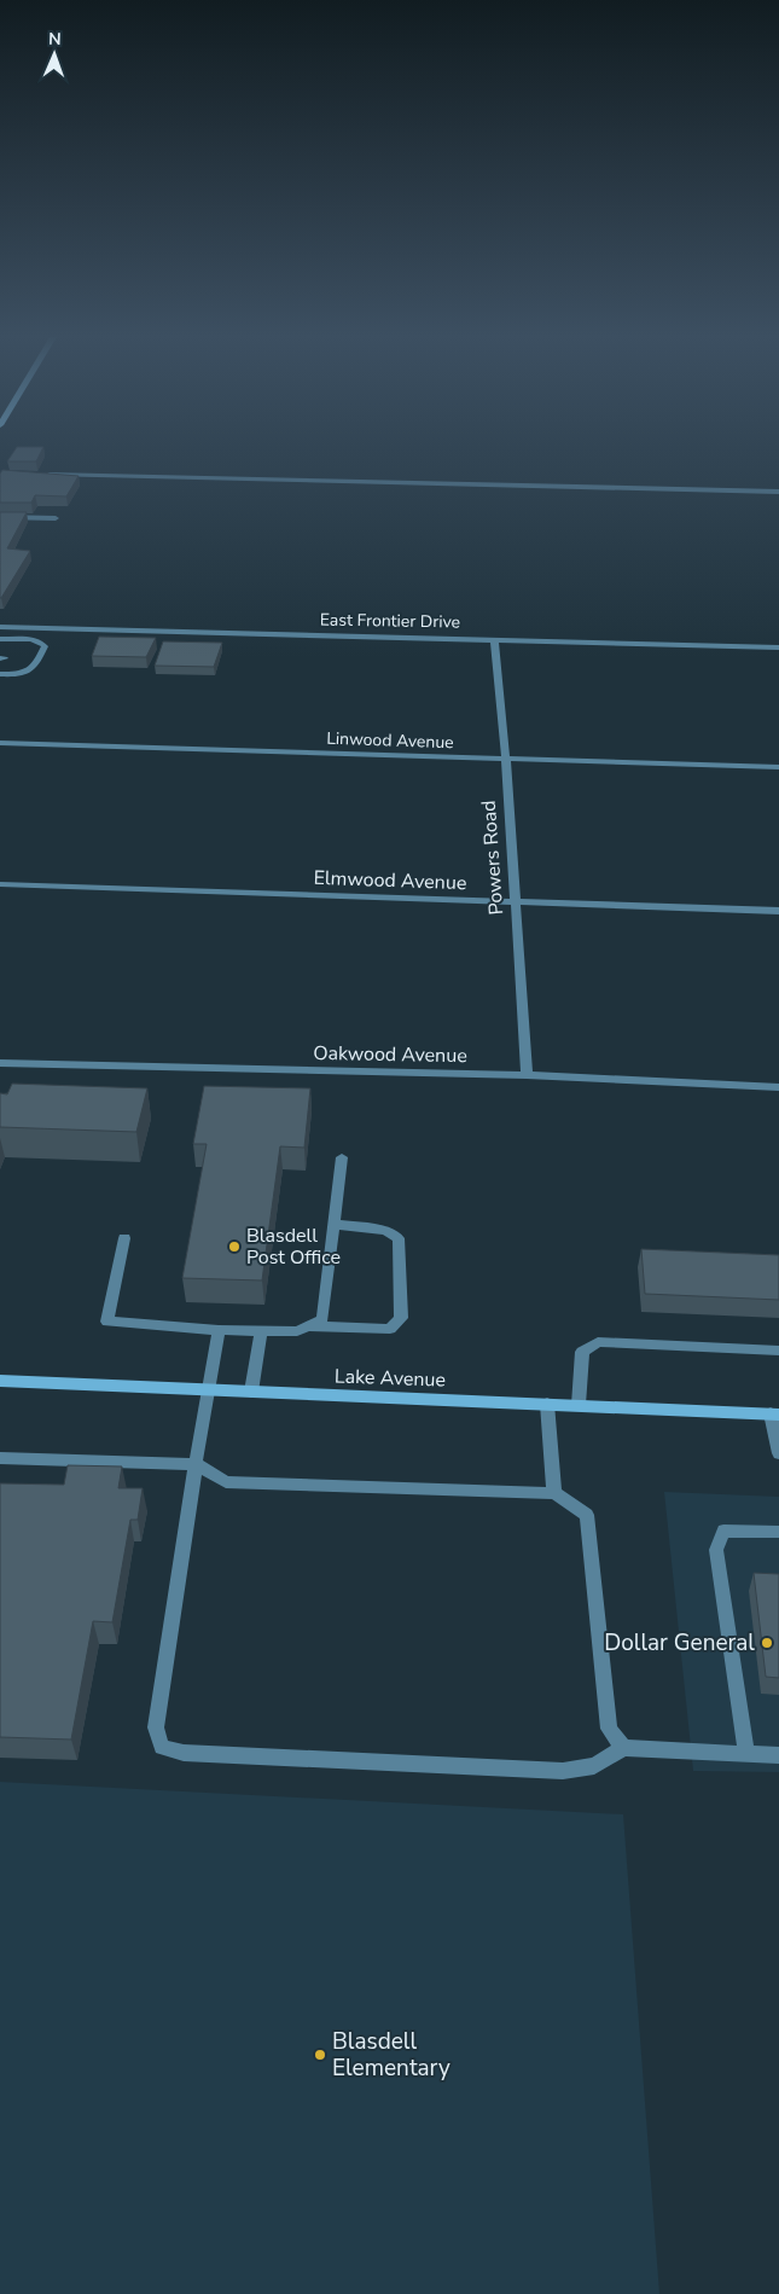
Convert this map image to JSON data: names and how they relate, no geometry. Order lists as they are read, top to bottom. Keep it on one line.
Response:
{"streets":{"street":["East Frontier Drive","Linwood Avenue","Powers Road","Elmwood Avenue","Oakwood Avenue","Lake Avenue"]},"crossings":[["East Frontier Drive","Powers Road"],["Linwood Avenue","Powers Road"],["Powers Road","Elmwood Avenue"],["Powers Road","Oakwood Avenue"]],"places":["Blasdell Post Office","Dollar General","Blasdell Elementary"],"north":"top"}
